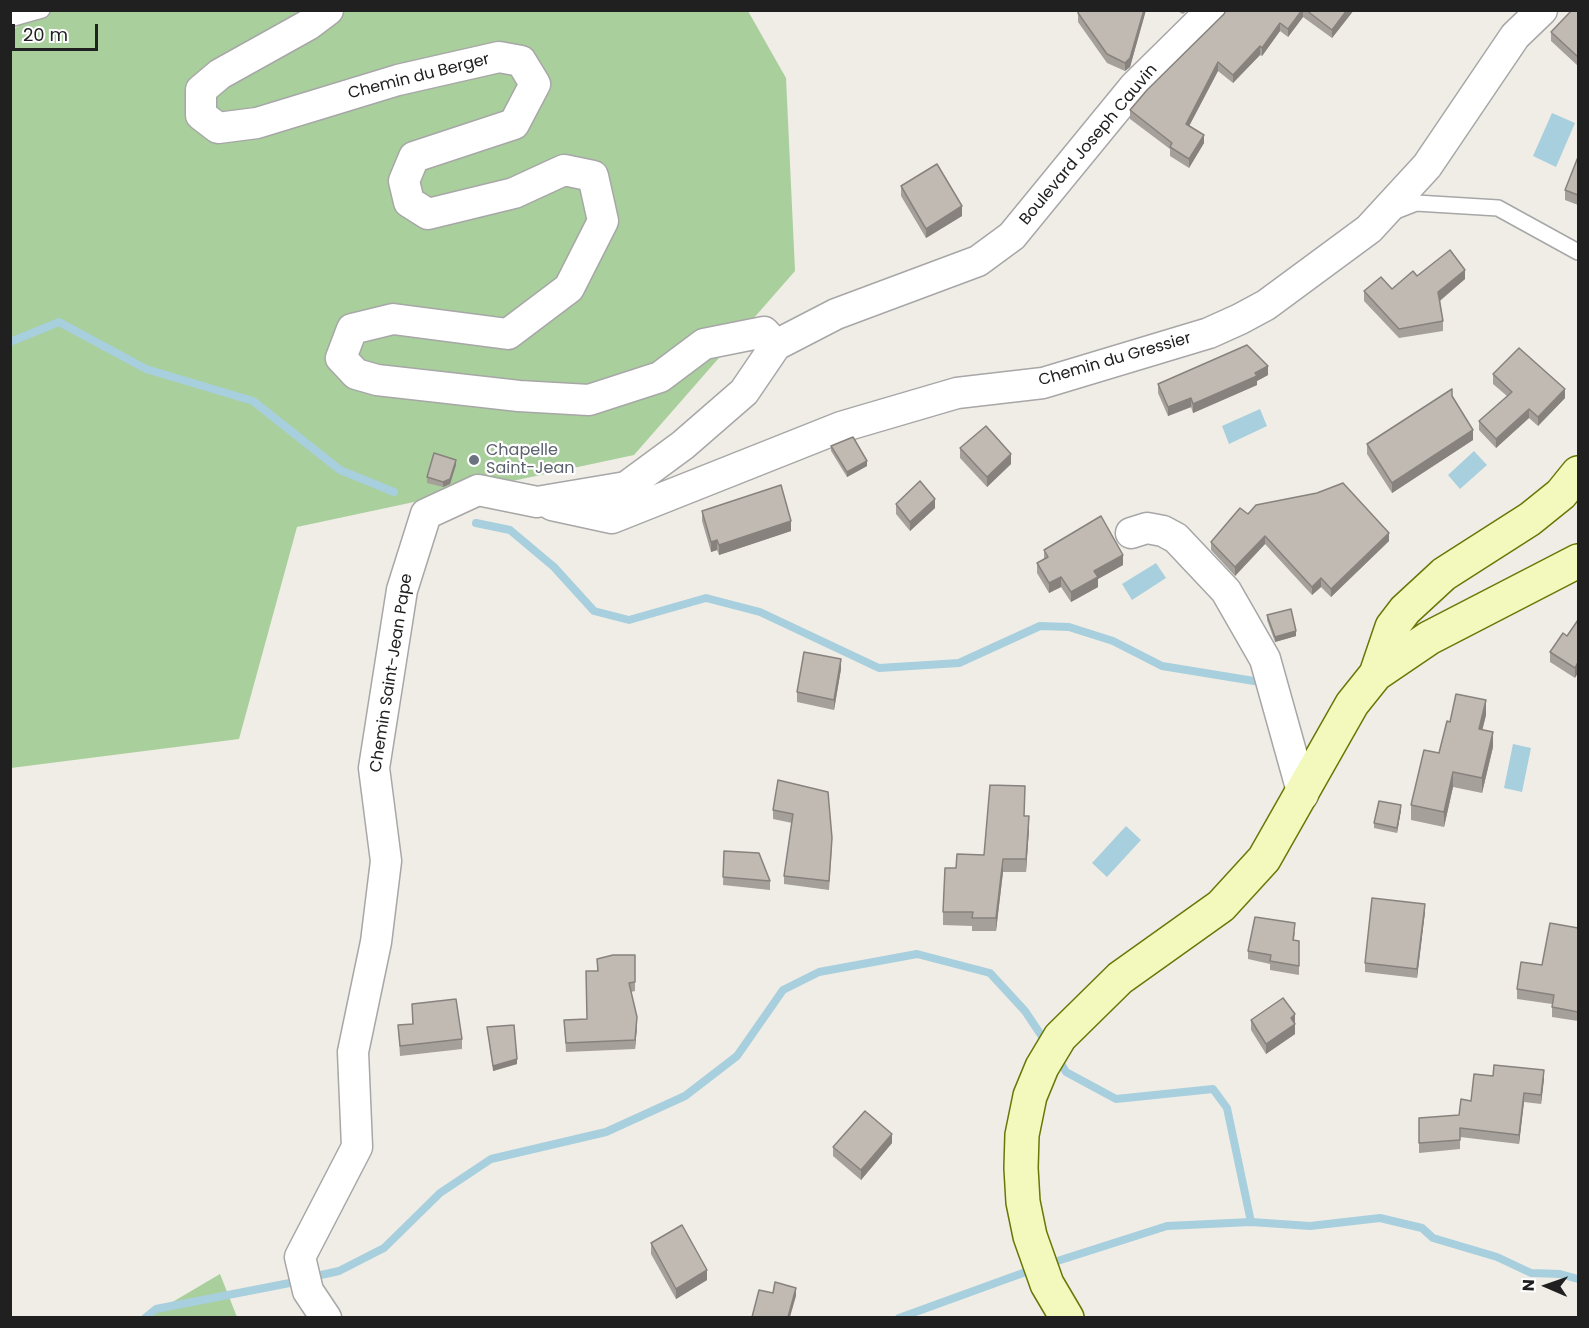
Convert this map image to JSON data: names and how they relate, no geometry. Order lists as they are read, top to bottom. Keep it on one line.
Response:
{"streets":{"street":["Chemin du Berger","Boulevard Joseph Cauvin","Chemin du Gressier","Chemin Saint-Jean Pape"]},"crossings":[["Chemin du Berger","Chemin Saint-Jean Pape"],["Boulevard Joseph Cauvin","Chemin Saint-Jean Pape"],["Chemin du Gressier","Chemin Saint-Jean Pape"]],"places":["Chapelle Saint-Jean"],"scale_bar":"20 m","north":"left"}
